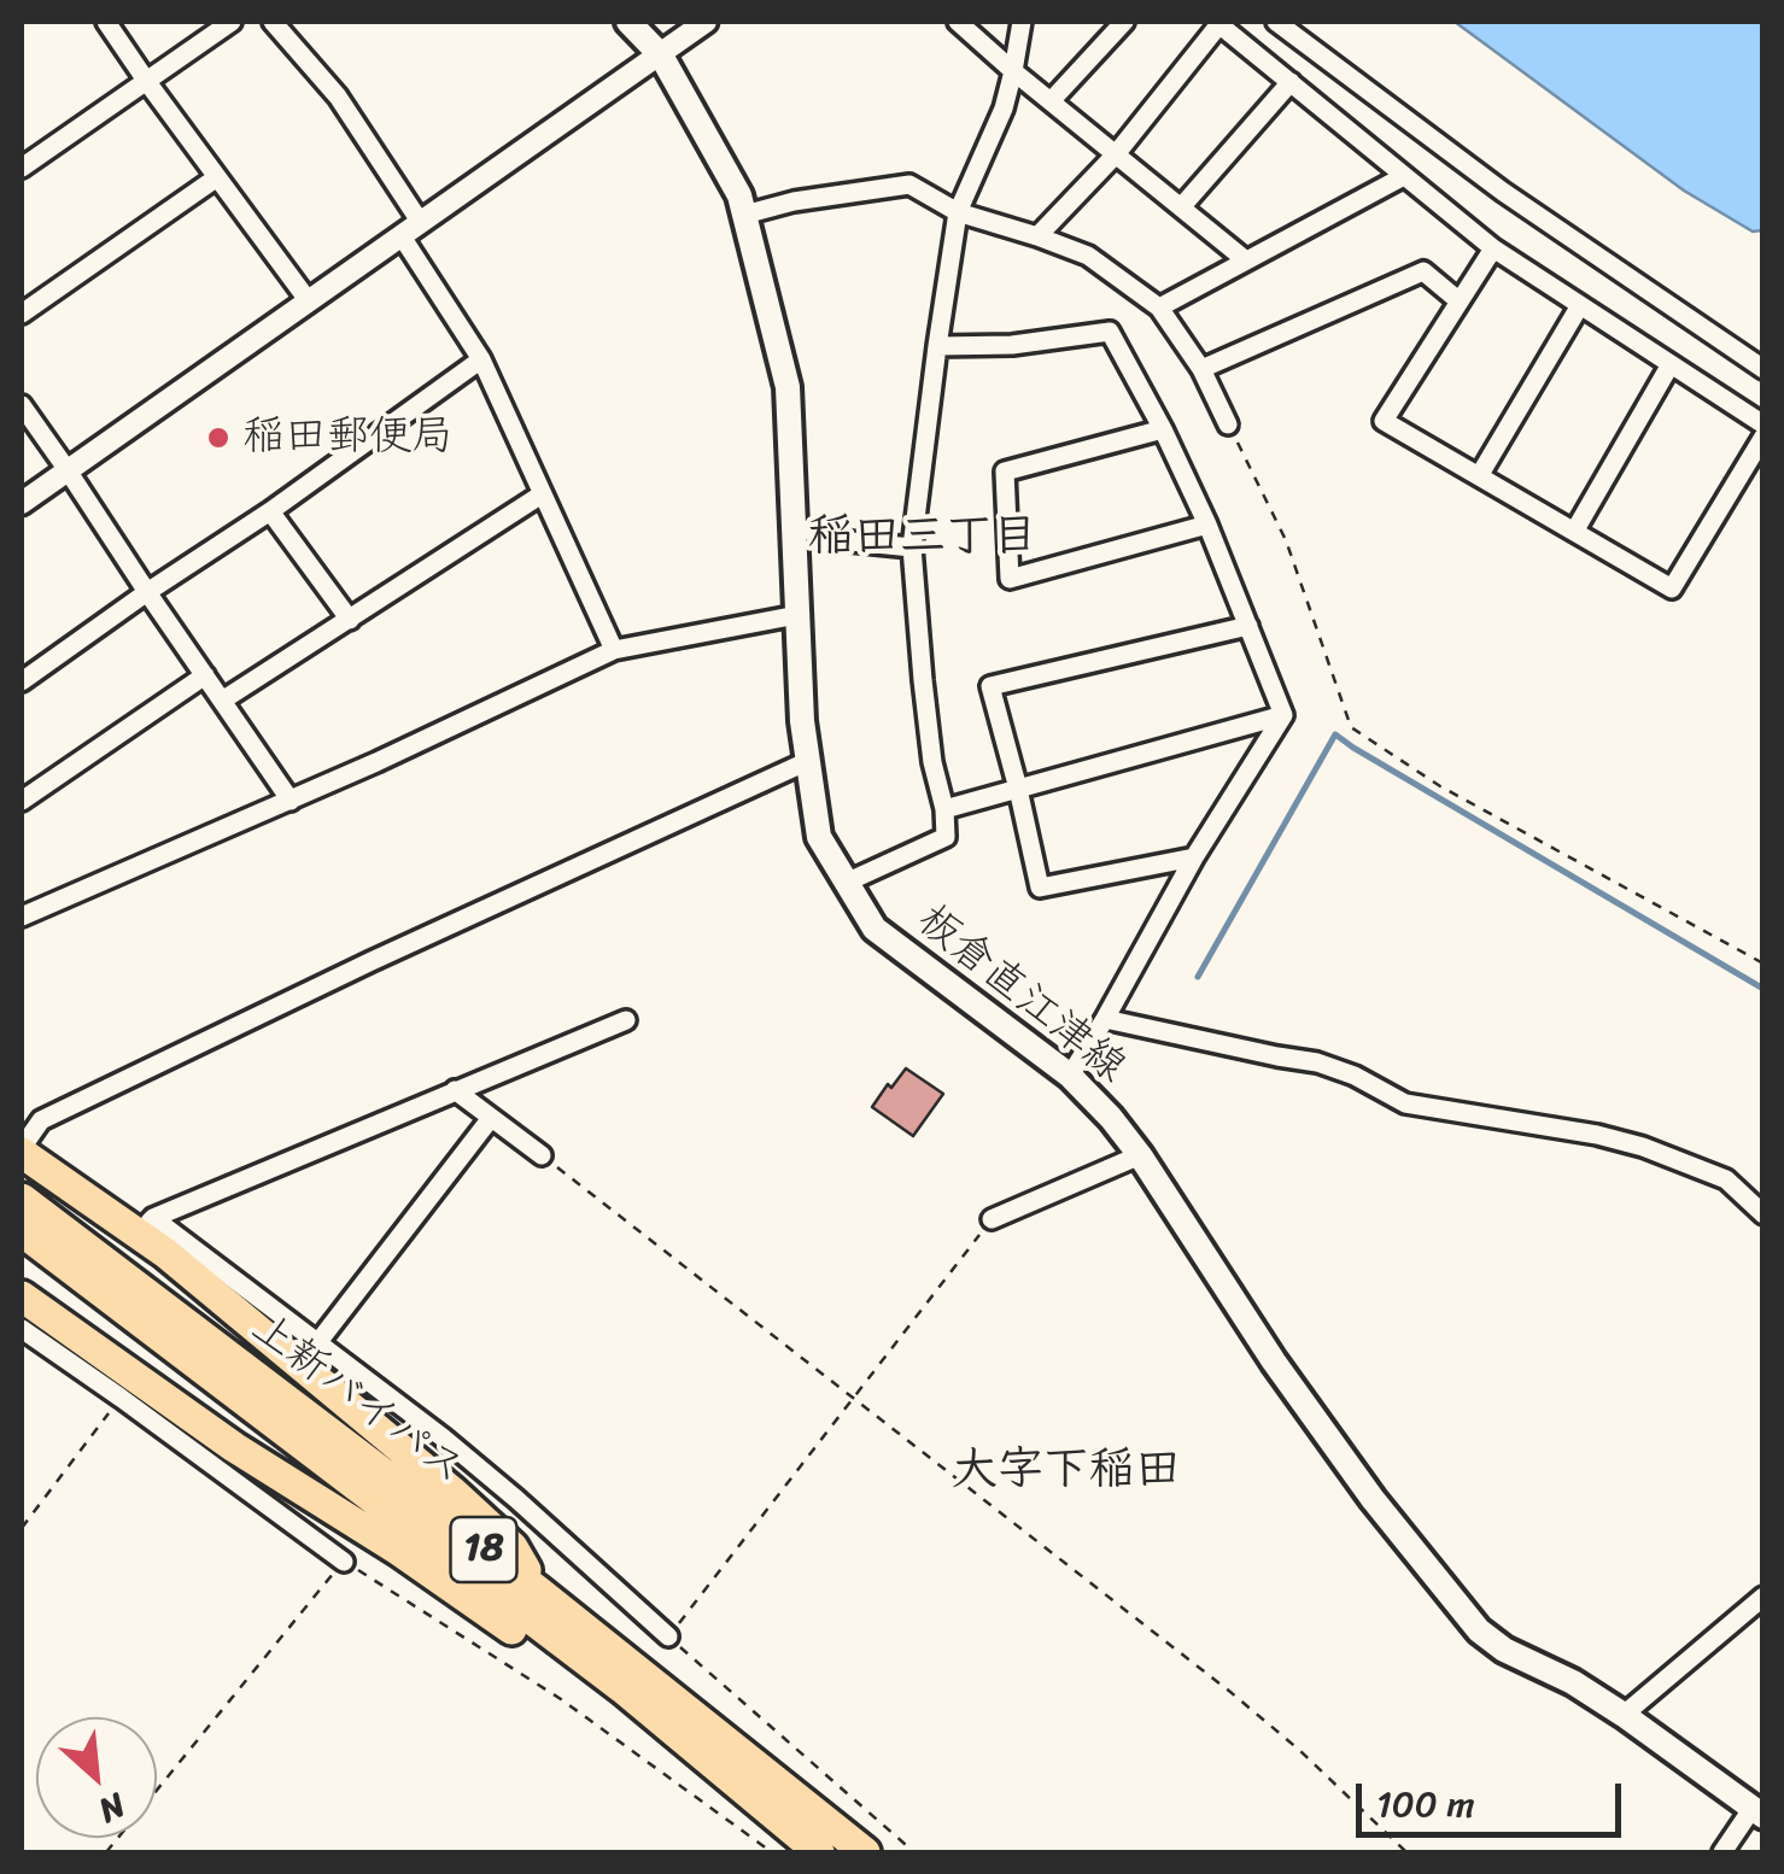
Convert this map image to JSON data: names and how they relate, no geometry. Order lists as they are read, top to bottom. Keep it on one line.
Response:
{"streets":{"highway":["上新バイパス","18"],"main road":["板倉直江津線"]},"crossings":[["上新バイパス","18"]],"districts":["稲田三丁目","大字下稲田"],"places":["稲田郵便局"],"scale_bar":"100 m","north":"bottom right"}
